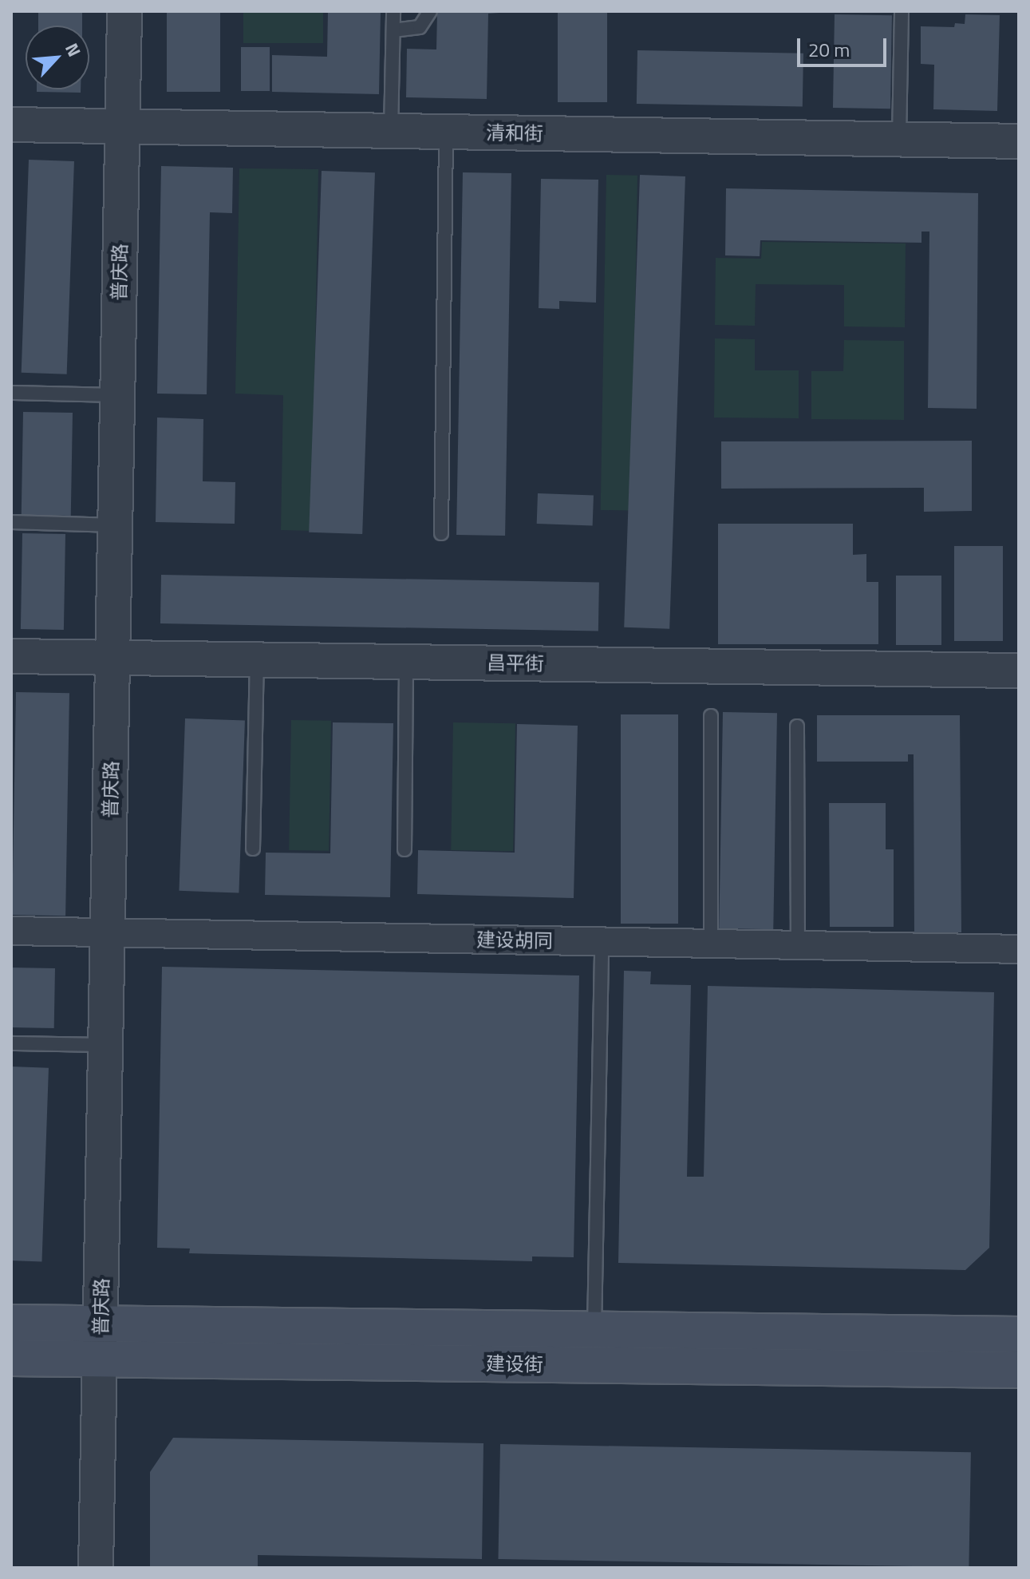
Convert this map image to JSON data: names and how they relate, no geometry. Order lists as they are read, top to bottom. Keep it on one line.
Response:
{"streets":{"main road":["建设街"],"street":["清和街","普庆路","昌平街","建设胡同"]},"crossings":[["清和街","普庆路"],["普庆路","昌平街"],["普庆路","建设胡同"],["普庆路","建设街"]],"scale_bar":"20 m","north":"top right"}
